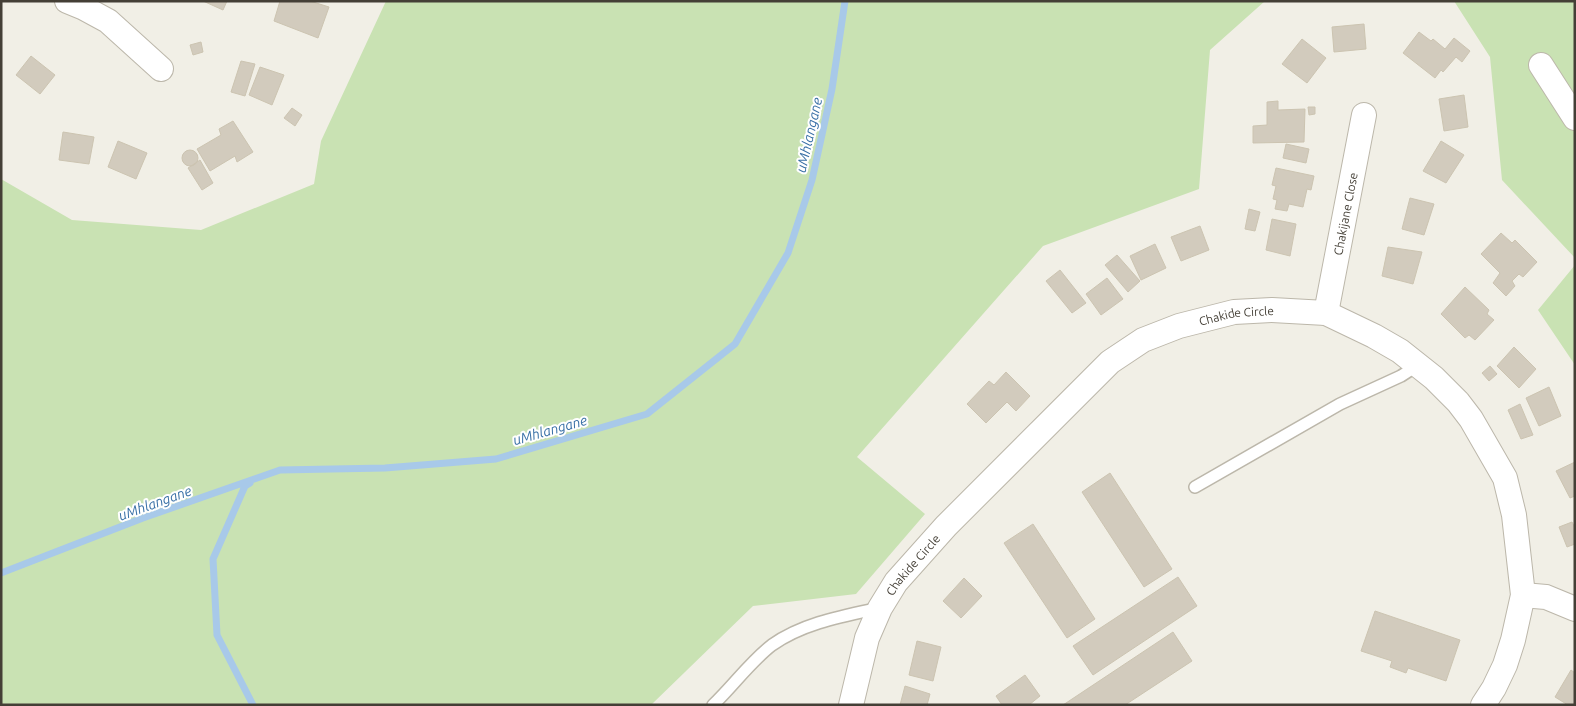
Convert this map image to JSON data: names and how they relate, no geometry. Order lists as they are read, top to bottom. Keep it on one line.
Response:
{"streets":{"street":["Chakijane Close","Chakide Circle"]},"crossings":[["Chakijane Close","Chakide Circle"]],"water":["uMhlangane"]}
